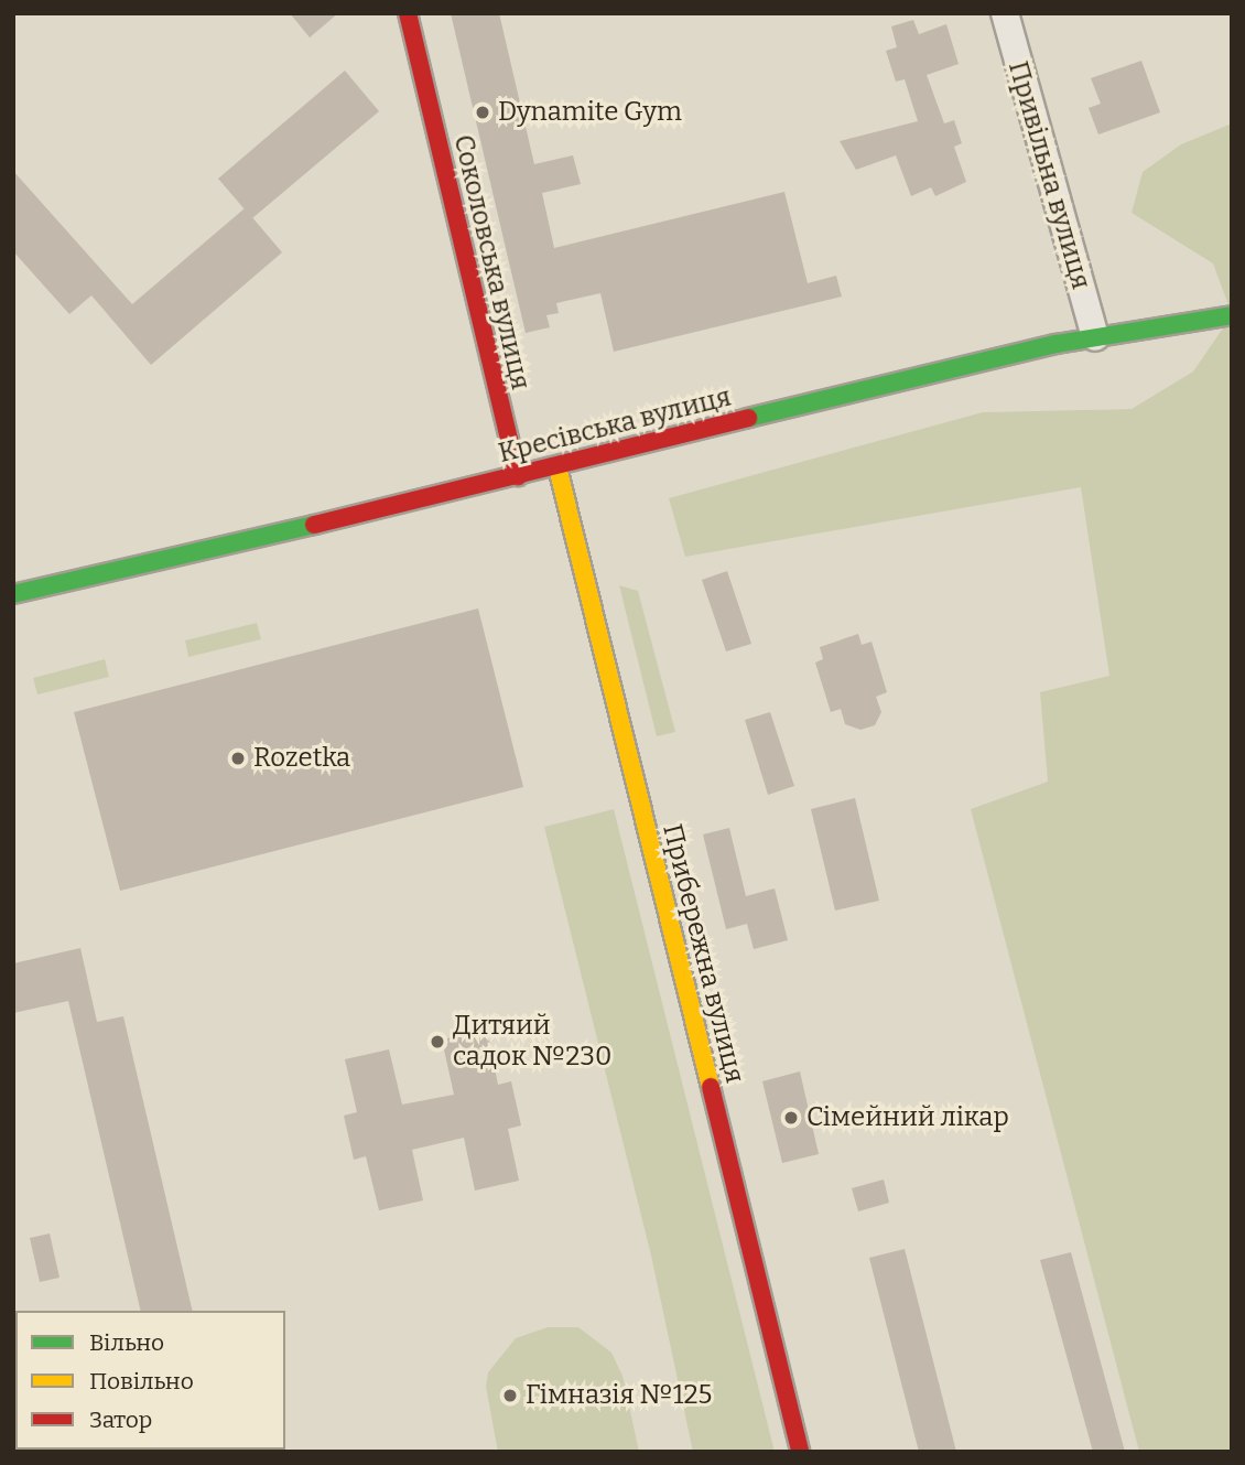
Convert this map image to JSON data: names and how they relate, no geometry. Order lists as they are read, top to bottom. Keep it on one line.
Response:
{"streets":{"street":["Привільна вулиця","Соколовська вулиця","Кресівська вулиця","Прибережна вулиця"]},"crossings":[["Привільна вулиця","Кресівська вулиця"],["Соколовська вулиця","Кресівська вулиця"],["Кресівська вулиця","Прибережна вулиця"]],"places":["Dynamite Gym","Rozetka","Дитяий садок №230","Сімейний лікар","Гімназія №125"],"legend":["Вільно","Повільно","Затор"]}
